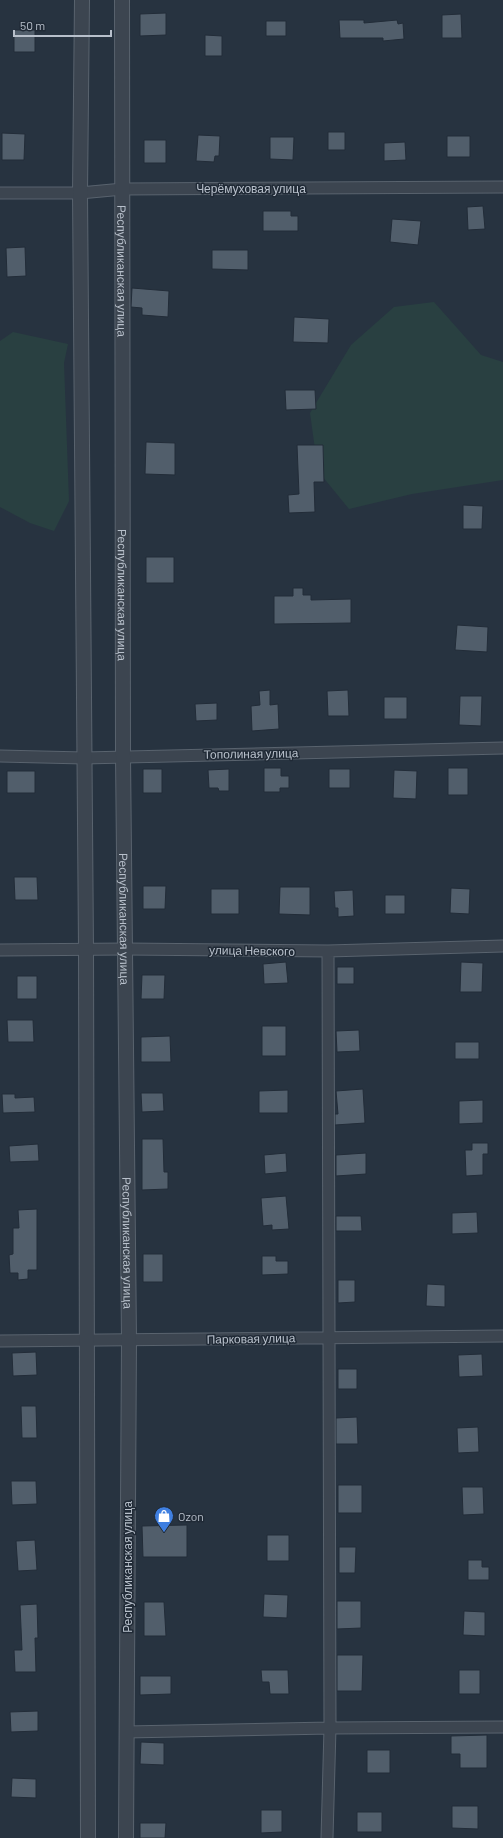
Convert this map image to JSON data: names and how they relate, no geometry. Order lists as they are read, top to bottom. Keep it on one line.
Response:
{"streets":{"street":["Черёмуховая улица","Республиканская улица","Тополиная улица","улица Невского","Парковая улица"]},"crossings":[["Черёмуховая улица","Республиканская улица"],["Республиканская улица","Тополиная улица"],["Республиканская улица","улица Невского"],["Республиканская улица","Парковая улица"]],"places":{"shop":["Ozon"]},"scale_bar":"50 m"}
